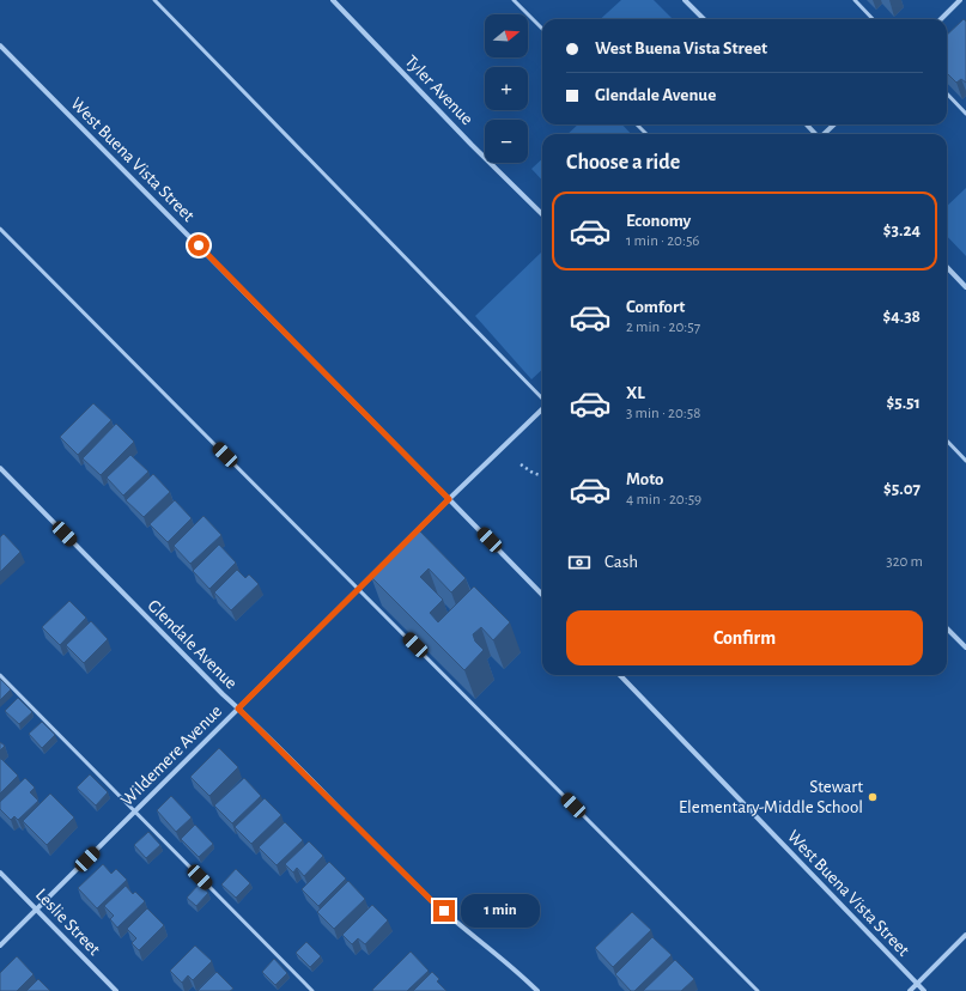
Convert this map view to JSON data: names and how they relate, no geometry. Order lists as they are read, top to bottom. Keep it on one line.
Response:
{"streets":{"street":["Tyler Avenue","West Buena Vista Street","Glendale Avenue","Wildemere Avenue","Leslie Street"]},"crossings":[["West Buena Vista Street","Wildemere Avenue"],["Glendale Avenue","Wildemere Avenue"],["Wildemere Avenue","Leslie Street"]],"places":["Stewart Elementary-Middle School"],"north":"right","page":{"map_buttons":["+","−"],"banner":["West Buena Vista Street","Glendale Avenue"],"heading":"Choose a ride","list":[{"name":"Economy","note":"1 min · 20:56","value":"$3.24"},{"name":"Comfort","note":"2 min · 20:57","value":"$4.38"},{"name":"XL","note":"3 min · 20:58","value":"$5.51"},{"name":"Moto","note":"4 min · 20:59","value":"$5.07"}],"pay":["Cash","320 m"],"buttons":"Confirm","bubble":"1 min"}}
